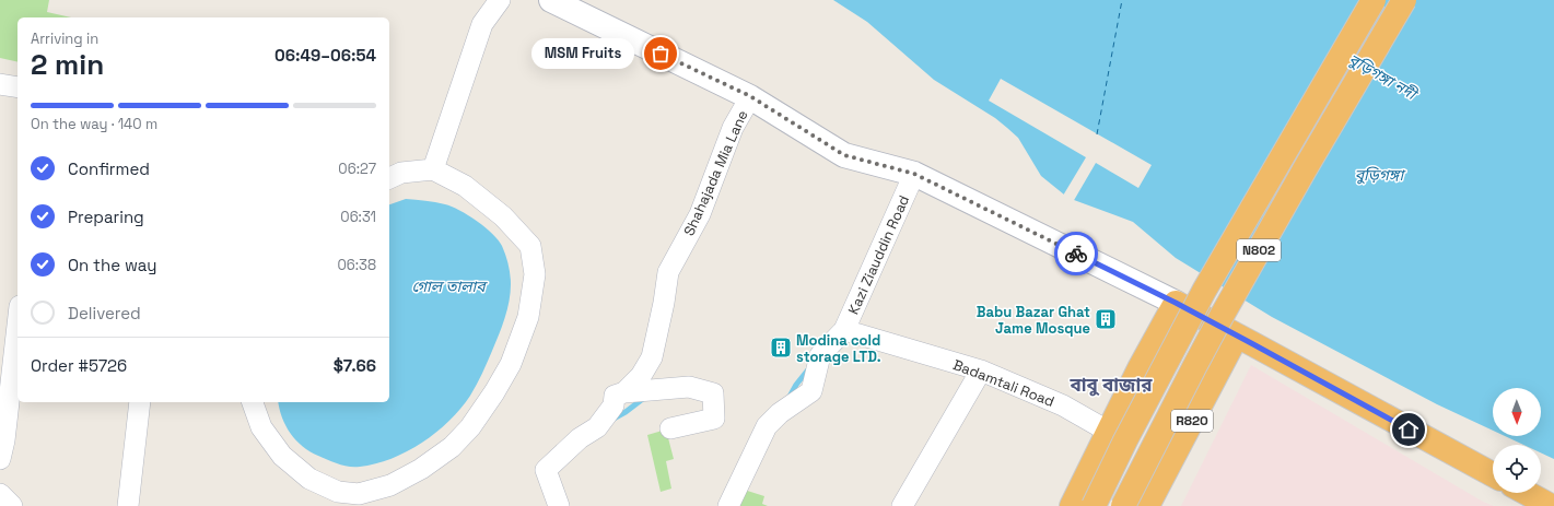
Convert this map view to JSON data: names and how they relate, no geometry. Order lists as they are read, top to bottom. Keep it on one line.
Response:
{"streets":{"highway":["N802","R820"],"street":["Shahajada Mia Lane","Kazi Ziauddin Road","Badamtali Road"]},"crossings":[["Kazi Ziauddin Road","Badamtali Road"]],"districts":["বাবু বাজার"],"water":["বুড়িগঙ্গা নদী","বুড়িগঙ্গা","গোল তালাব"],"places":{"other":["MSM Fruits"],"building":["Babu Bazar Ghat Jame Mosque","Modina cold storage LTD."]},"north":"bottom","page":{"heading":["2 min","Arriving in","06:49–06:54"],"panel":["Order #5726","$7.66"],"bubble":"MSM Fruits","bar":"On the way · 140 m","list":[["Confirmed","06:27"],["Preparing","06:31"],["On the way","06:38"],"Delivered"]}}
